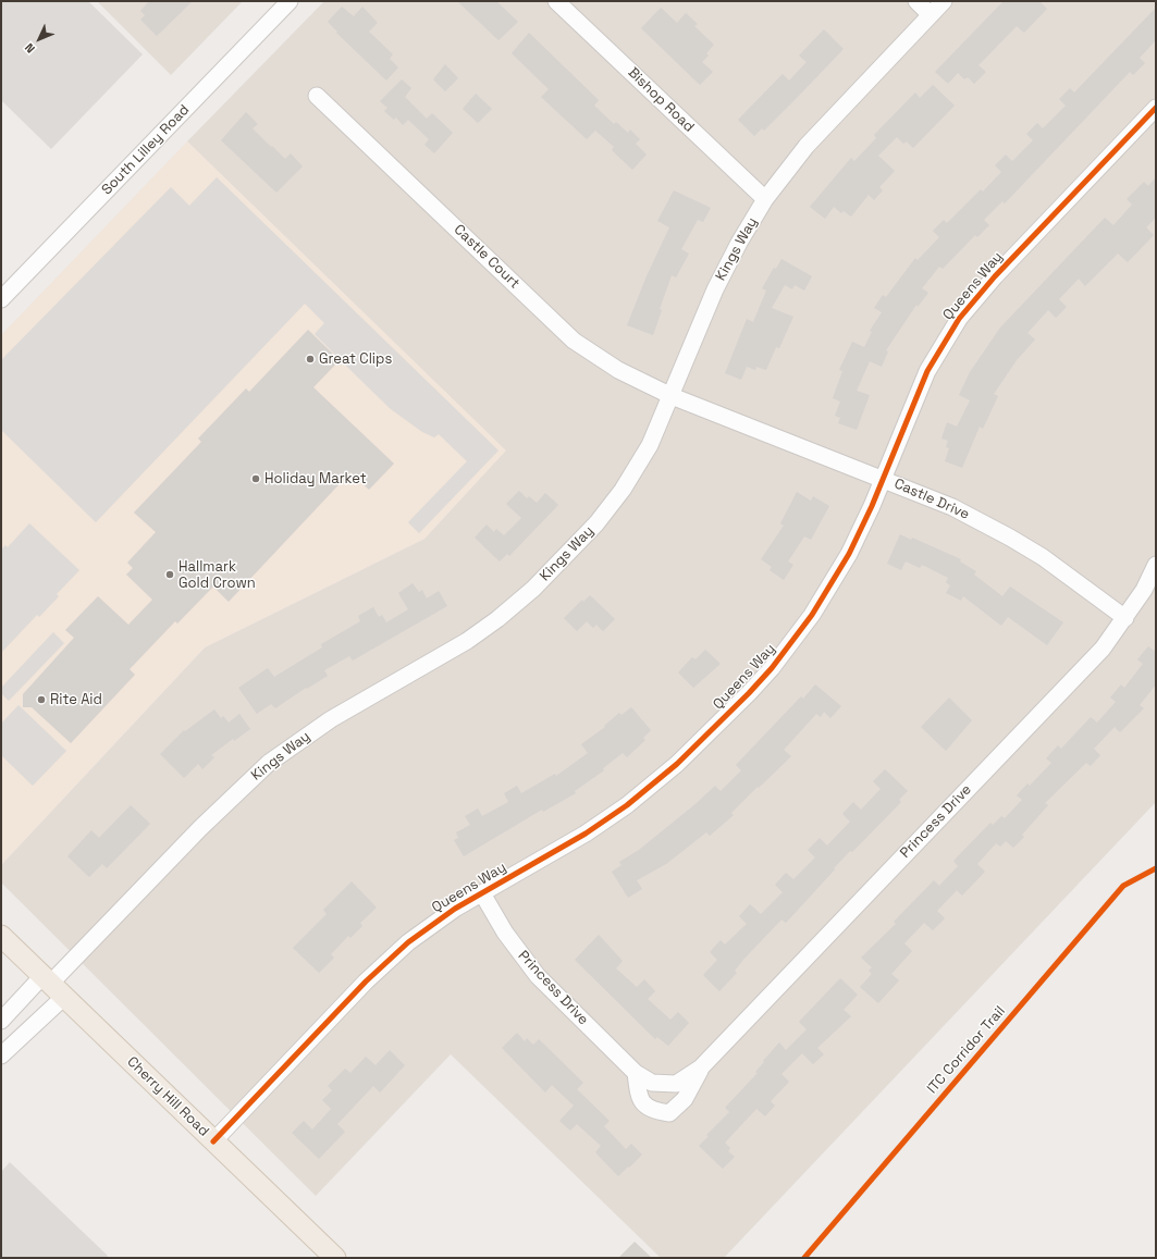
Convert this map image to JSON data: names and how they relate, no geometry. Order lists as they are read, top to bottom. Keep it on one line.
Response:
{"streets":{"main road":["Cherry Hill Road"],"street":["Bishop Road","South Lilley Road","Kings Way","Castle Court","Queens Way","Castle Drive","Princess Drive"],"cycle path":["ITC Corridor Trail"]},"crossings":[["Bishop Road","Kings Way"],["Kings Way","Castle Court"],["Kings Way","Castle Drive"],["Kings Way","Cherry Hill Road"],["Castle Court","Castle Drive"],["Queens Way","Castle Drive"],["Queens Way","Princess Drive"],["Queens Way","Cherry Hill Road"],["Castle Drive","Princess Drive"]],"places":["Great Clips","Holiday Market","Hallmark Gold Crown","Rite Aid"],"north":"bottom left"}
